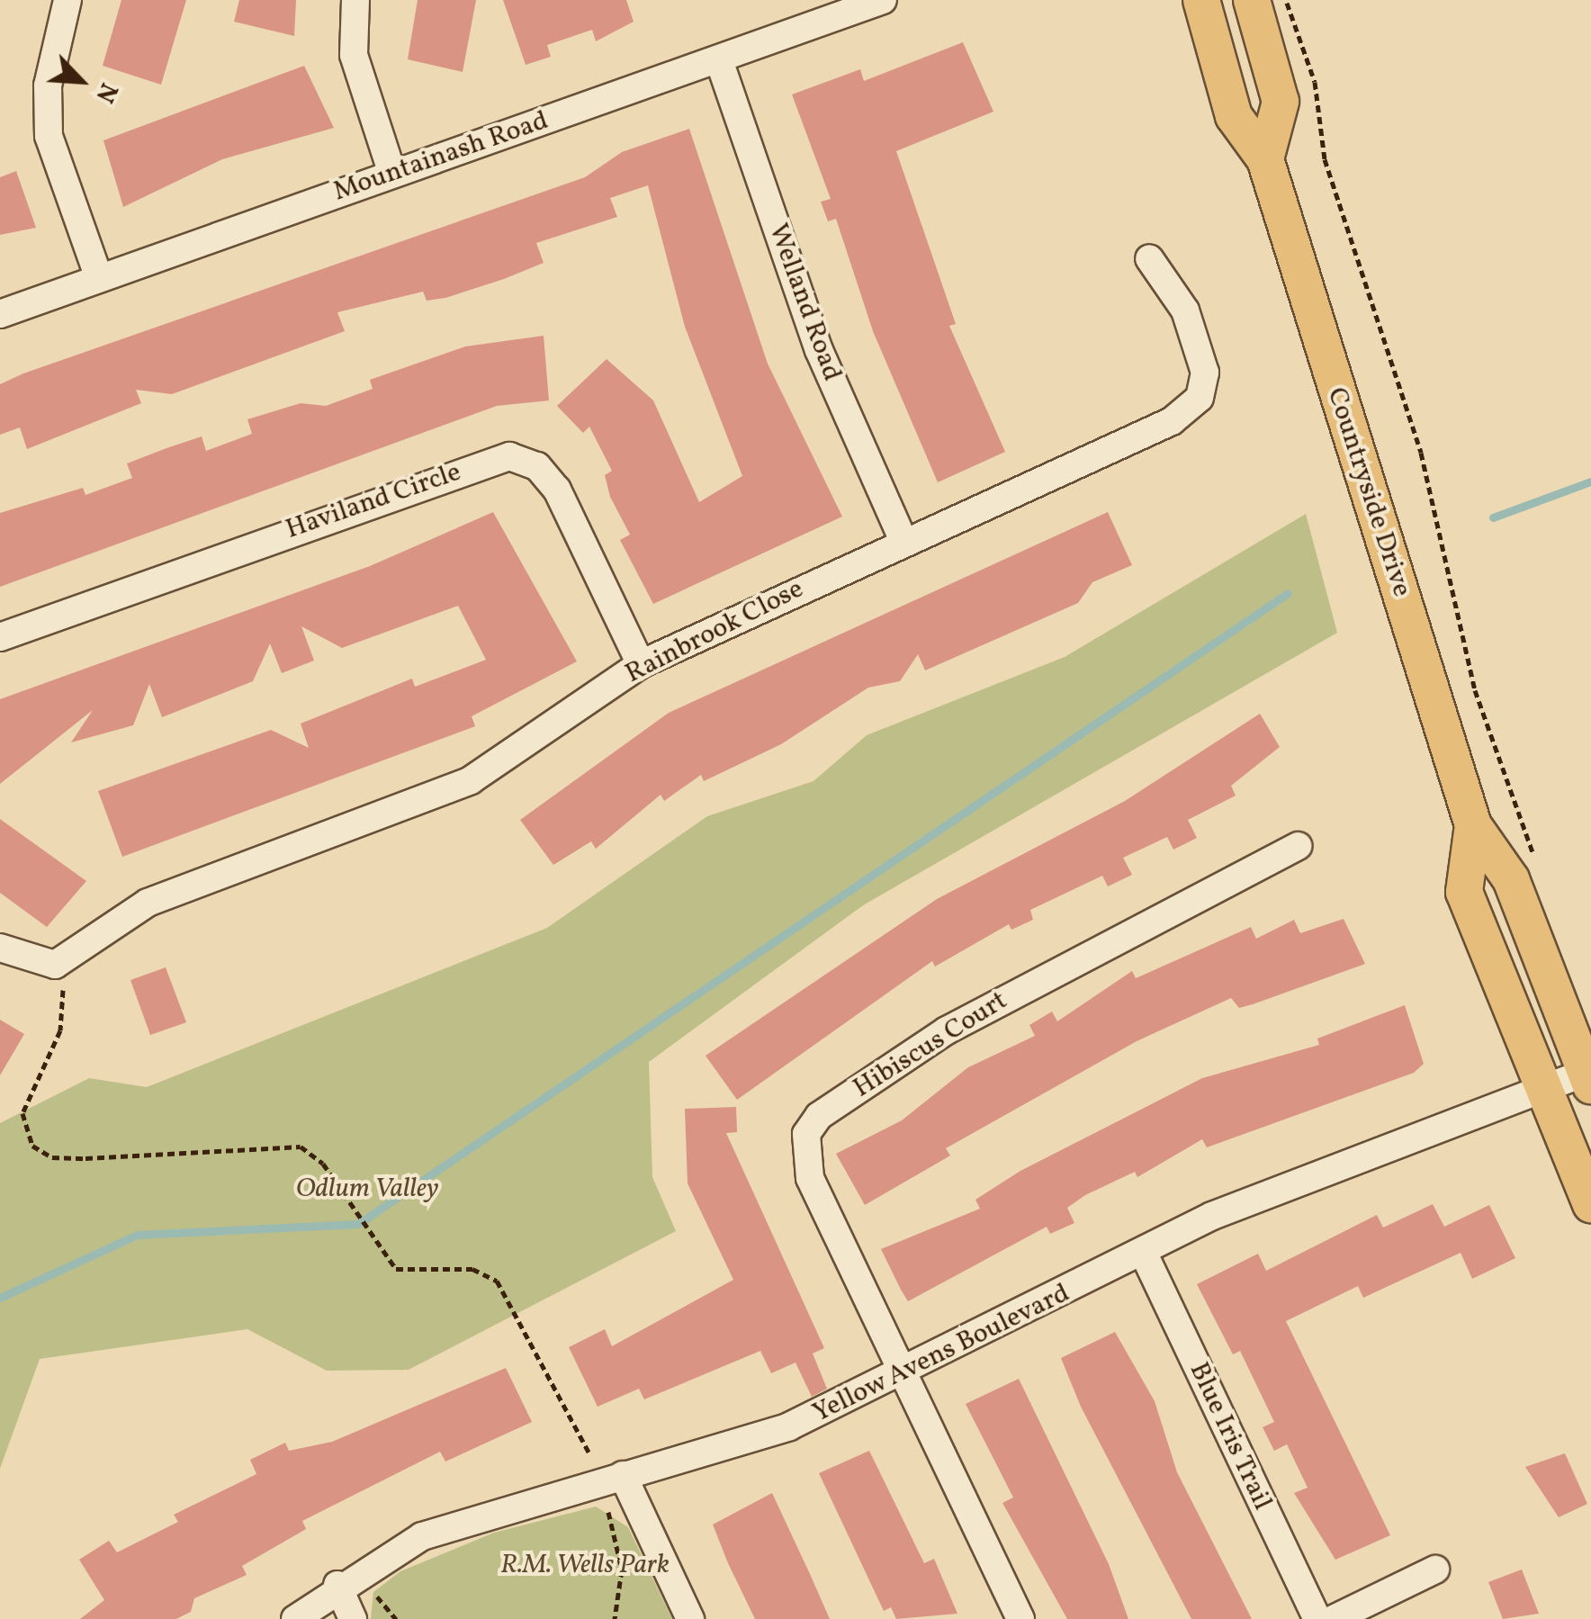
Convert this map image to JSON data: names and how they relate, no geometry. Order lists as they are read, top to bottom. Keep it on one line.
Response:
{"streets":{"main road":["Countryside Drive"],"street":["Mountainash Road","Welland Road","Haviland Circle","Rainbrook Close","Hibiscus Court","Yellow Avens Boulevard","Blue Iris Trail"]},"crossings":[["Mountainash Road","Welland Road"],["Welland Road","Rainbrook Close"],["Countryside Drive","Yellow Avens Boulevard"],["Haviland Circle","Rainbrook Close"],["Hibiscus Court","Yellow Avens Boulevard"],["Yellow Avens Boulevard","Blue Iris Trail"]],"parks":["Odlum Valley","R.M. Wells Park"],"north":"bottom right"}
